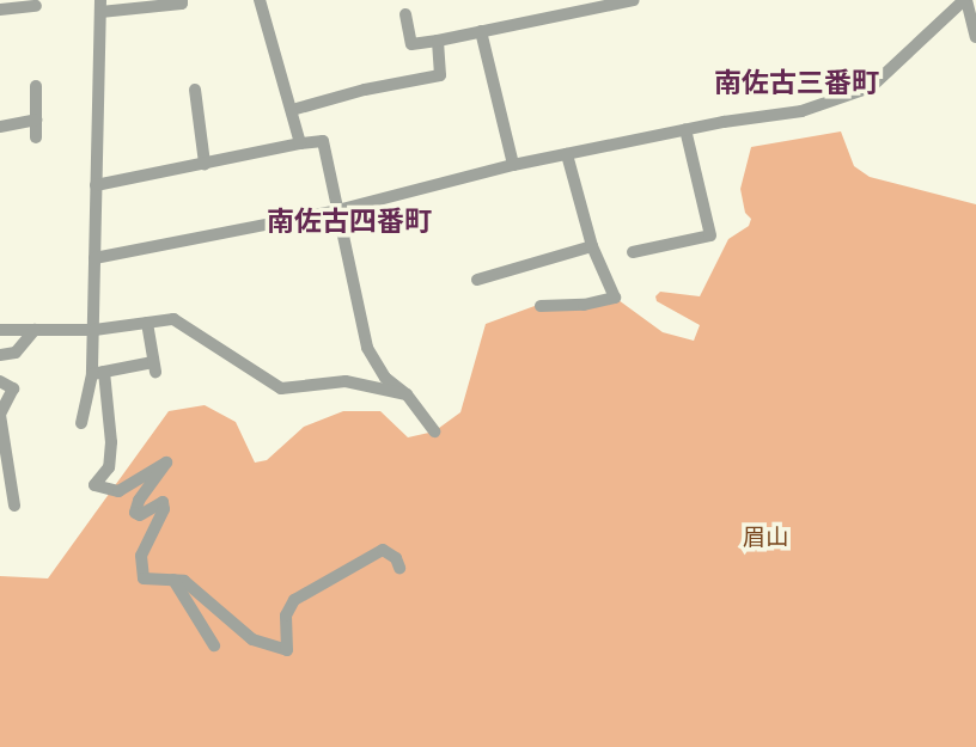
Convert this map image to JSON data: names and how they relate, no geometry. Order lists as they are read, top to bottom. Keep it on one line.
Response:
{"districts":["南佐古三番町","南佐古四番町"],"parks":["眉山"]}
